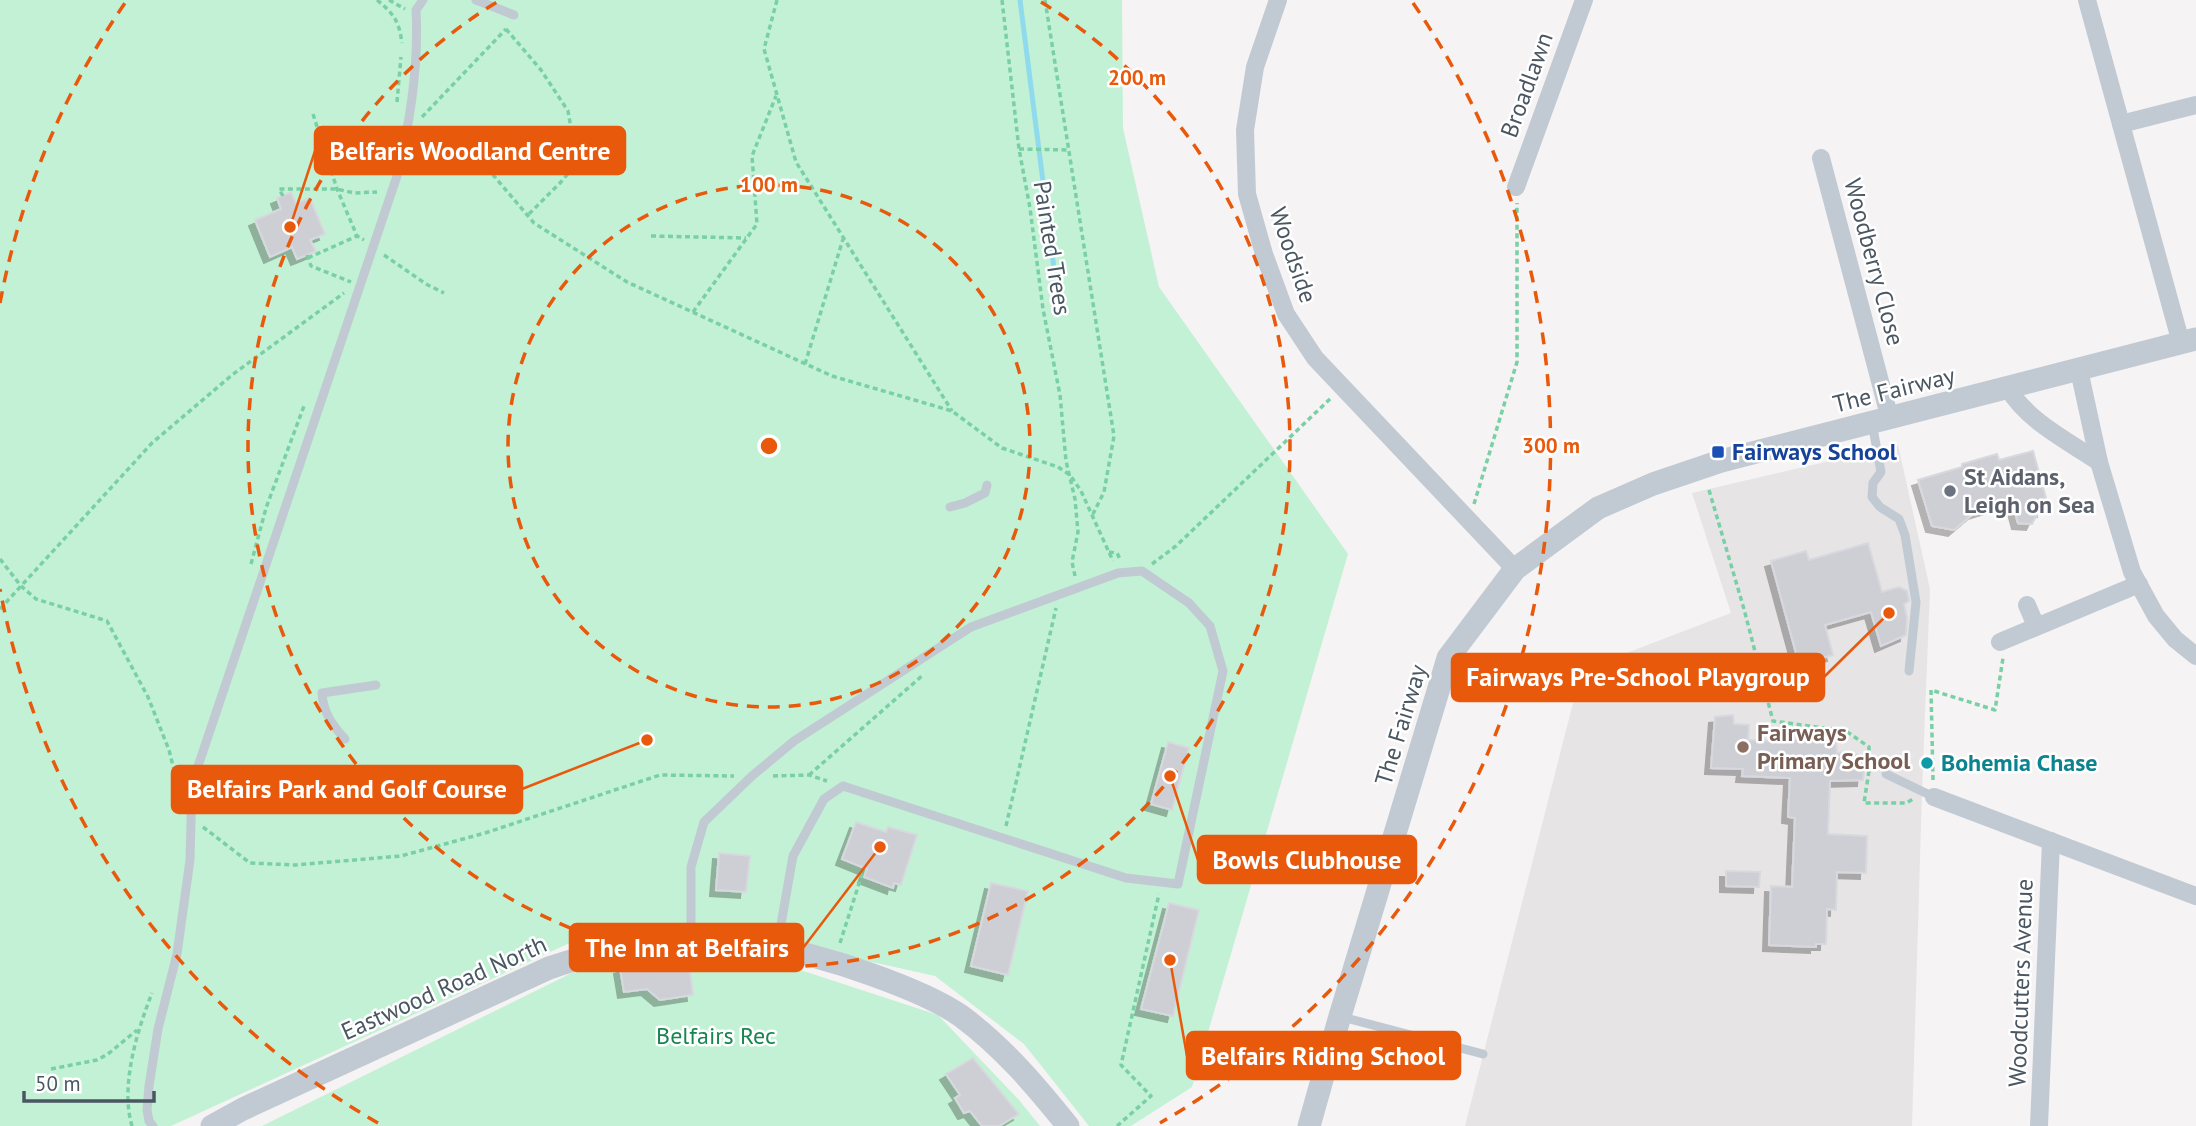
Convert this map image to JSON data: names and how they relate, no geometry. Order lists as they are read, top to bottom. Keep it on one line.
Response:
{"streets":{"street":["Broadlawn","Woodside","Woodberry Close","The Fairway","Woodcutters Avenue","Eastwood Road North"],"path":["Painted Trees"]},"crossings":[["Woodside","The Fairway"],["Woodberry Close","The Fairway"]],"parks":["Belfairs Rec"],"places":{"other":["Belfaris Woodland Centre","St Aidans, Leigh on Sea","Fairways Pre-School Playgroup","Belfairs Park and Golf Course","Fairways Primary School","Bohemia Chase","Bowls Clubhouse","The Inn at Belfairs","Belfairs Riding School"],"transit":["Fairways School"]},"scale_bar":"50 m","rings":["200 m","100 m","300 m"]}
